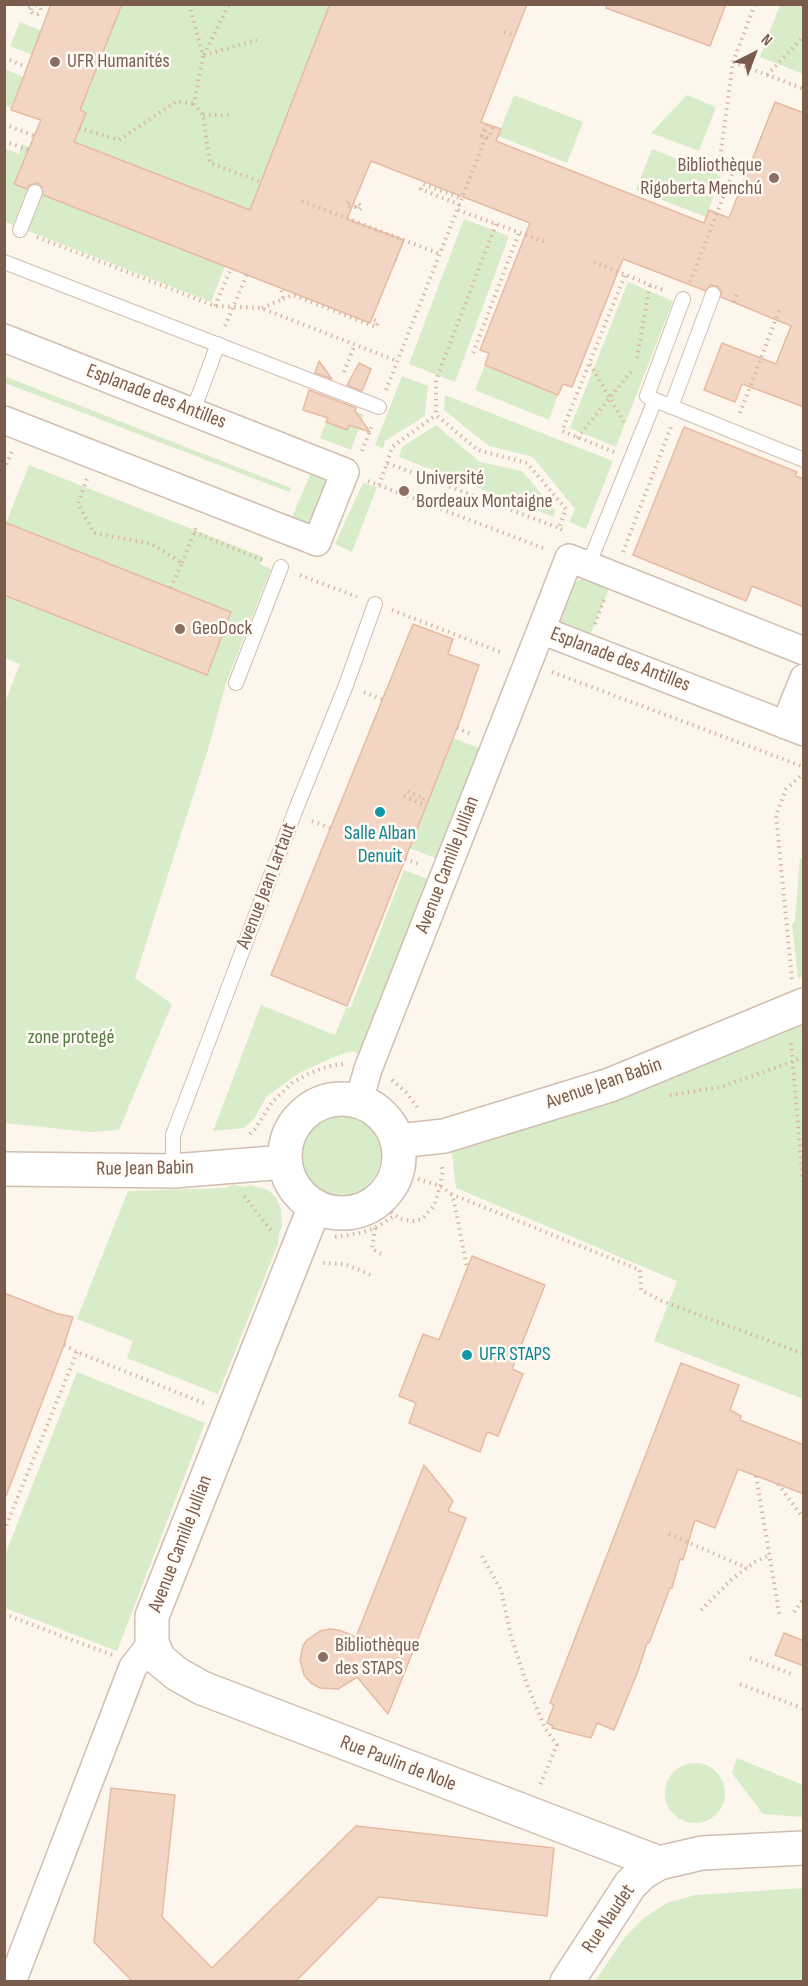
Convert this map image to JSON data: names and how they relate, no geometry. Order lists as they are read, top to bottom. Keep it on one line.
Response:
{"streets":{"street":["Esplanade des Antilles","Avenue Camille Jullian","Avenue Jean Babin","Rue Jean Babin","Rue Paulin de Nole","Rue Naudet"],"lane":["Avenue Jean Lartaut"]},"crossings":[["Esplanade des Antilles","Avenue Camille Jullian"],["Avenue Camille Jullian","Avenue Jean Babin"],["Avenue Camille Jullian","Rue Jean Babin"],["Avenue Camille Jullian","Rue Paulin de Nole"],["Avenue Jean Lartaut","Rue Jean Babin"],["Avenue Jean Babin","Rue Jean Babin"],["Rue Paulin de Nole","Rue Naudet"]],"parks":["zone protegé"],"places":["UFR Humanités","Bibliothèque Rigoberta Menchú","Université Bordeaux Montaigne","GeoDock","Salle Alban Denuit","UFR STAPS","Bibliothèque des STAPS"],"north":"top right"}
